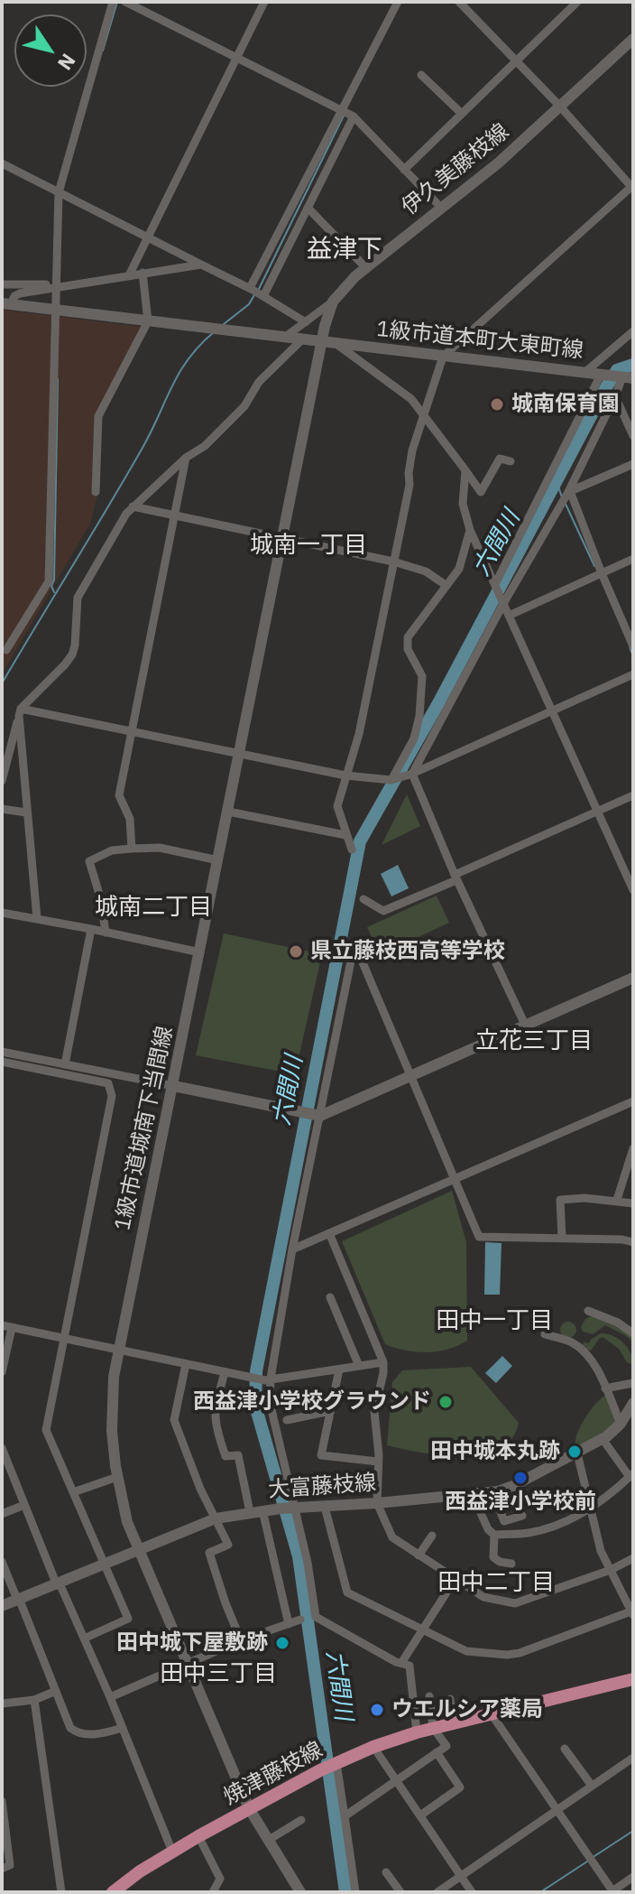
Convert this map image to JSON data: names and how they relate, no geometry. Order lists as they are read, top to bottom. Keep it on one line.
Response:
{"streets":{"main road":["焼津藤枝線"],"street":["伊久美藤枝線","1級市道本町大東町線","1級市道城南下当間線","大富藤枝線"]},"crossings":[["1級市道本町大東町線","1級市道城南下当間線"],["1級市道城南下当間線","大富藤枝線"],["1級市道城南下当間線","焼津藤枝線"]],"districts":["益津下","城南一丁目","城南二丁目","立花三丁目","田中一丁目","田中二丁目","田中三丁目"],"water":["六間川"],"places":["城南保育園","県立藤枝西高等学校","西益津小学校グラウンド","田中城本丸跡","西益津小学校前","田中城下屋敷跡","ウエルシア薬局"],"north":"bottom right"}
